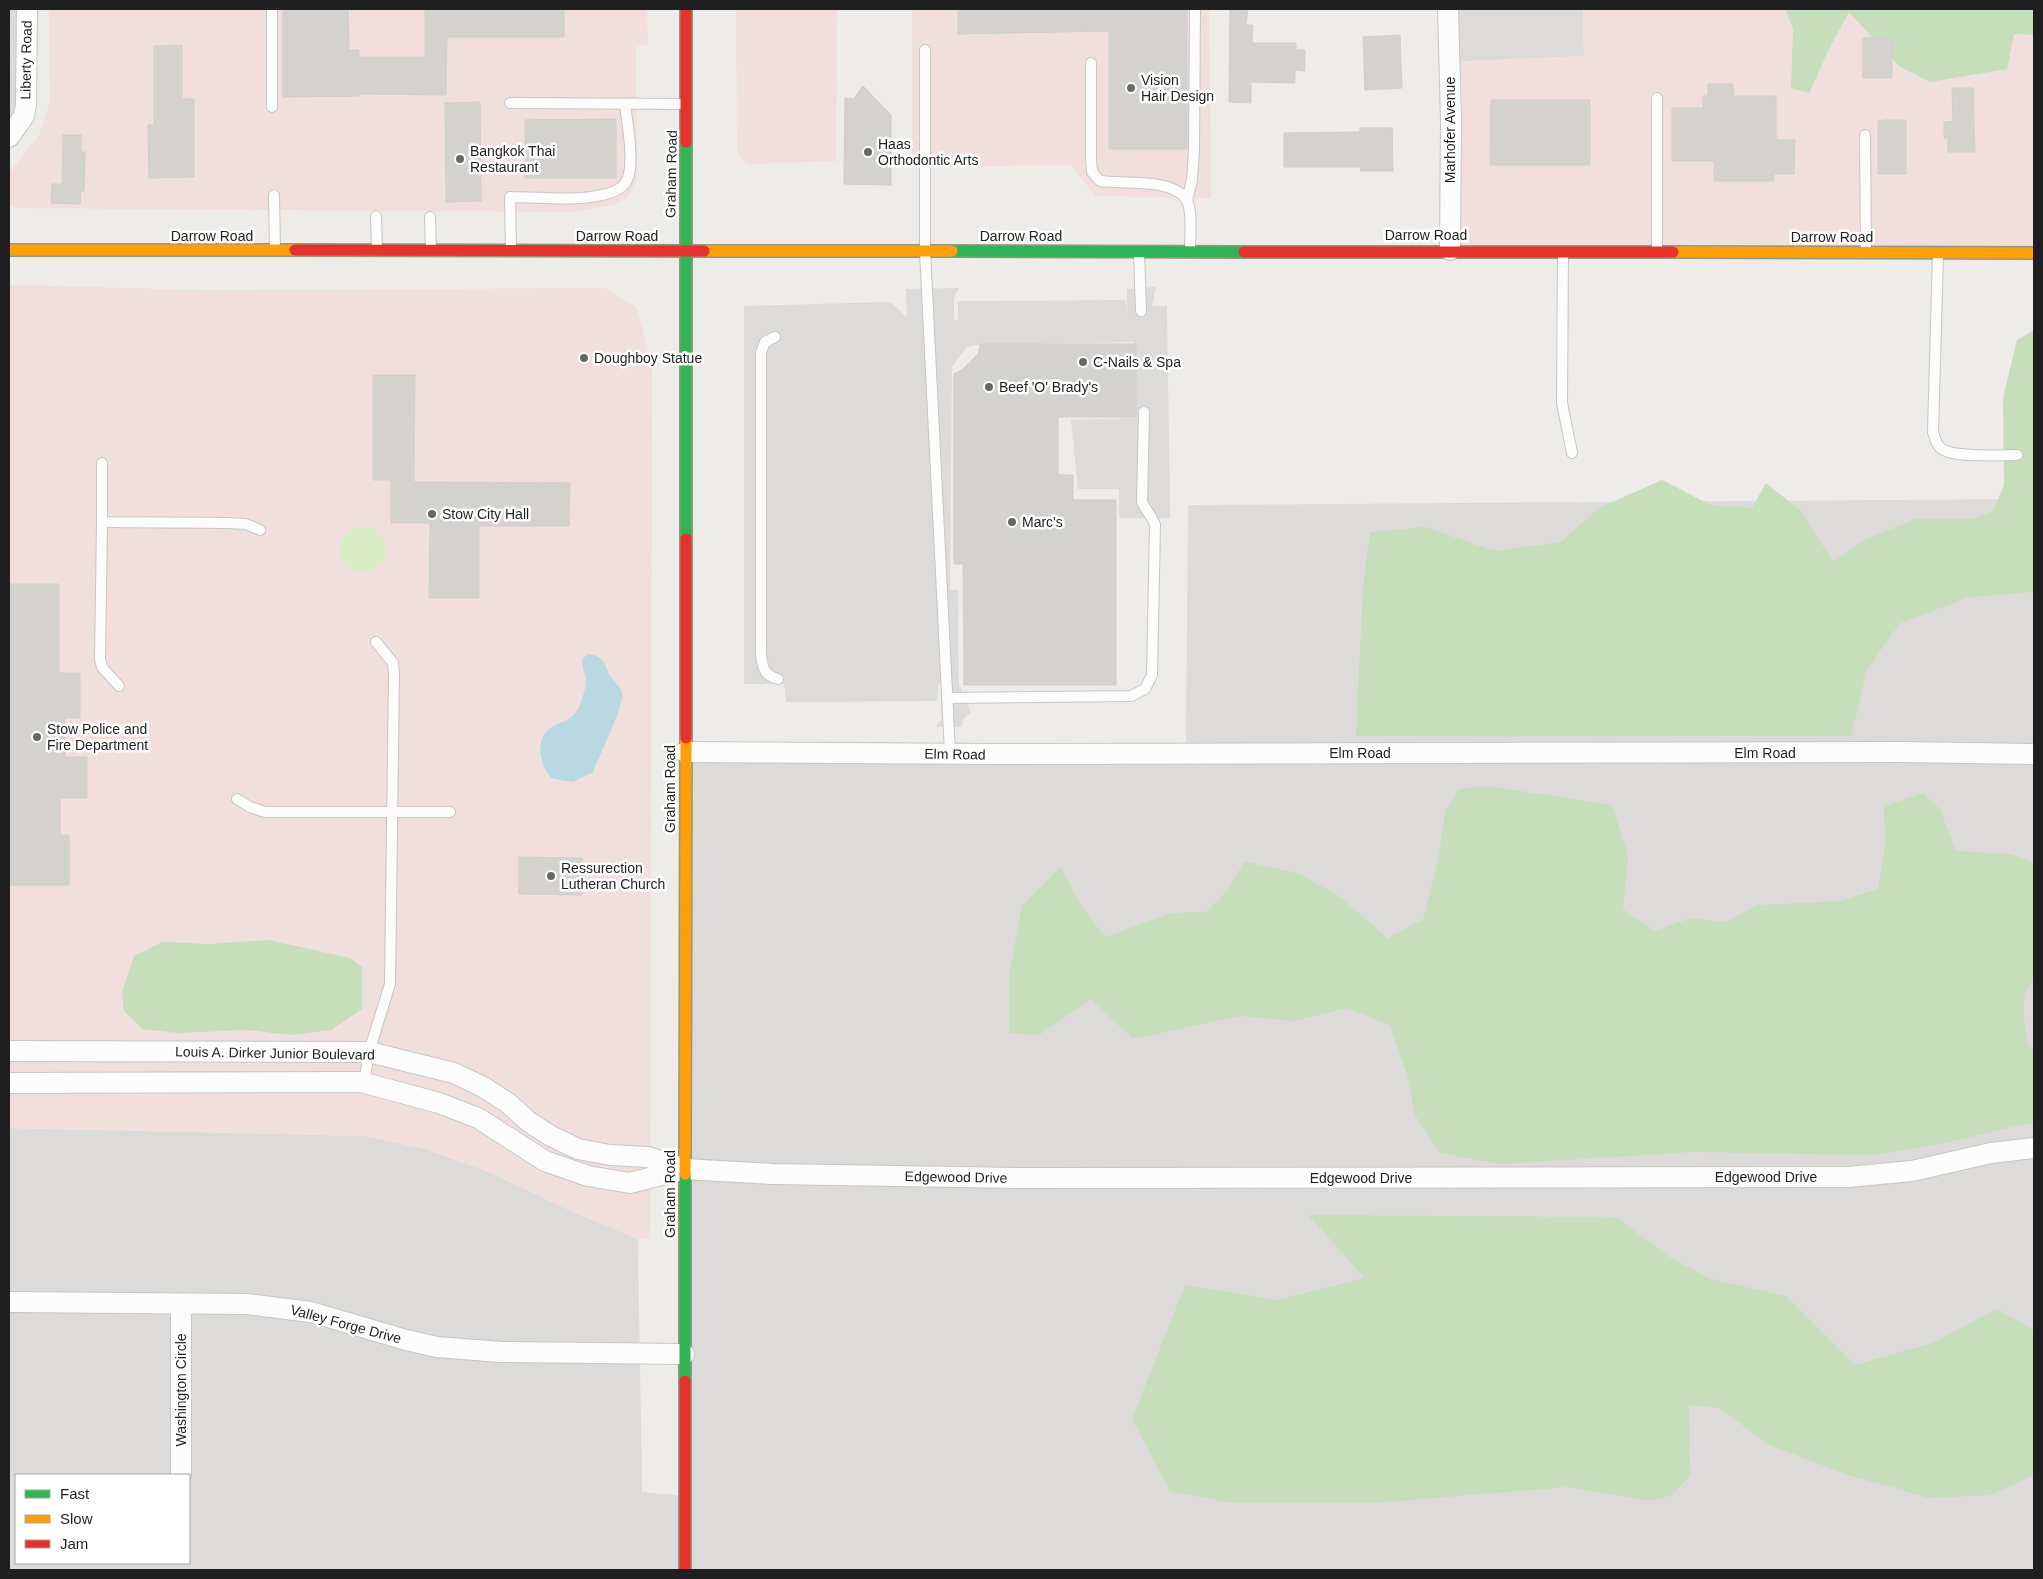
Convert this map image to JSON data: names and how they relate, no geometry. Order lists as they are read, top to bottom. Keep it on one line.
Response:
{"streets":{"main road":["Graham Road","Darrow Road"],"street":["Liberty Road","Marhofer Avenue","Elm Road","Louis A. Dirker Junior Boulevard","Edgewood Drive","Valley Forge Drive","Washington Circle"]},"crossings":[["Marhofer Avenue","Darrow Road"],["Graham Road","Darrow Road"],["Graham Road","Elm Road"],["Graham Road","Louis A. Dirker Junior Boulevard"],["Graham Road","Edgewood Drive"],["Graham Road","Valley Forge Drive"],["Louis A. Dirker Junior Boulevard","Edgewood Drive"],["Valley Forge Drive","Washington Circle"]],"places":["Vision Hair Design","Haas Orthodontic Arts","Bangkok Thai Restaurant","Doughboy Statue","C-Nails & Spa","Beef 'O' Brady's","Stow City Hall","Marc's","Stow Police and Fire Department","Ressurection Lutheran Church"],"legend":["Fast","Slow","Jam"]}
